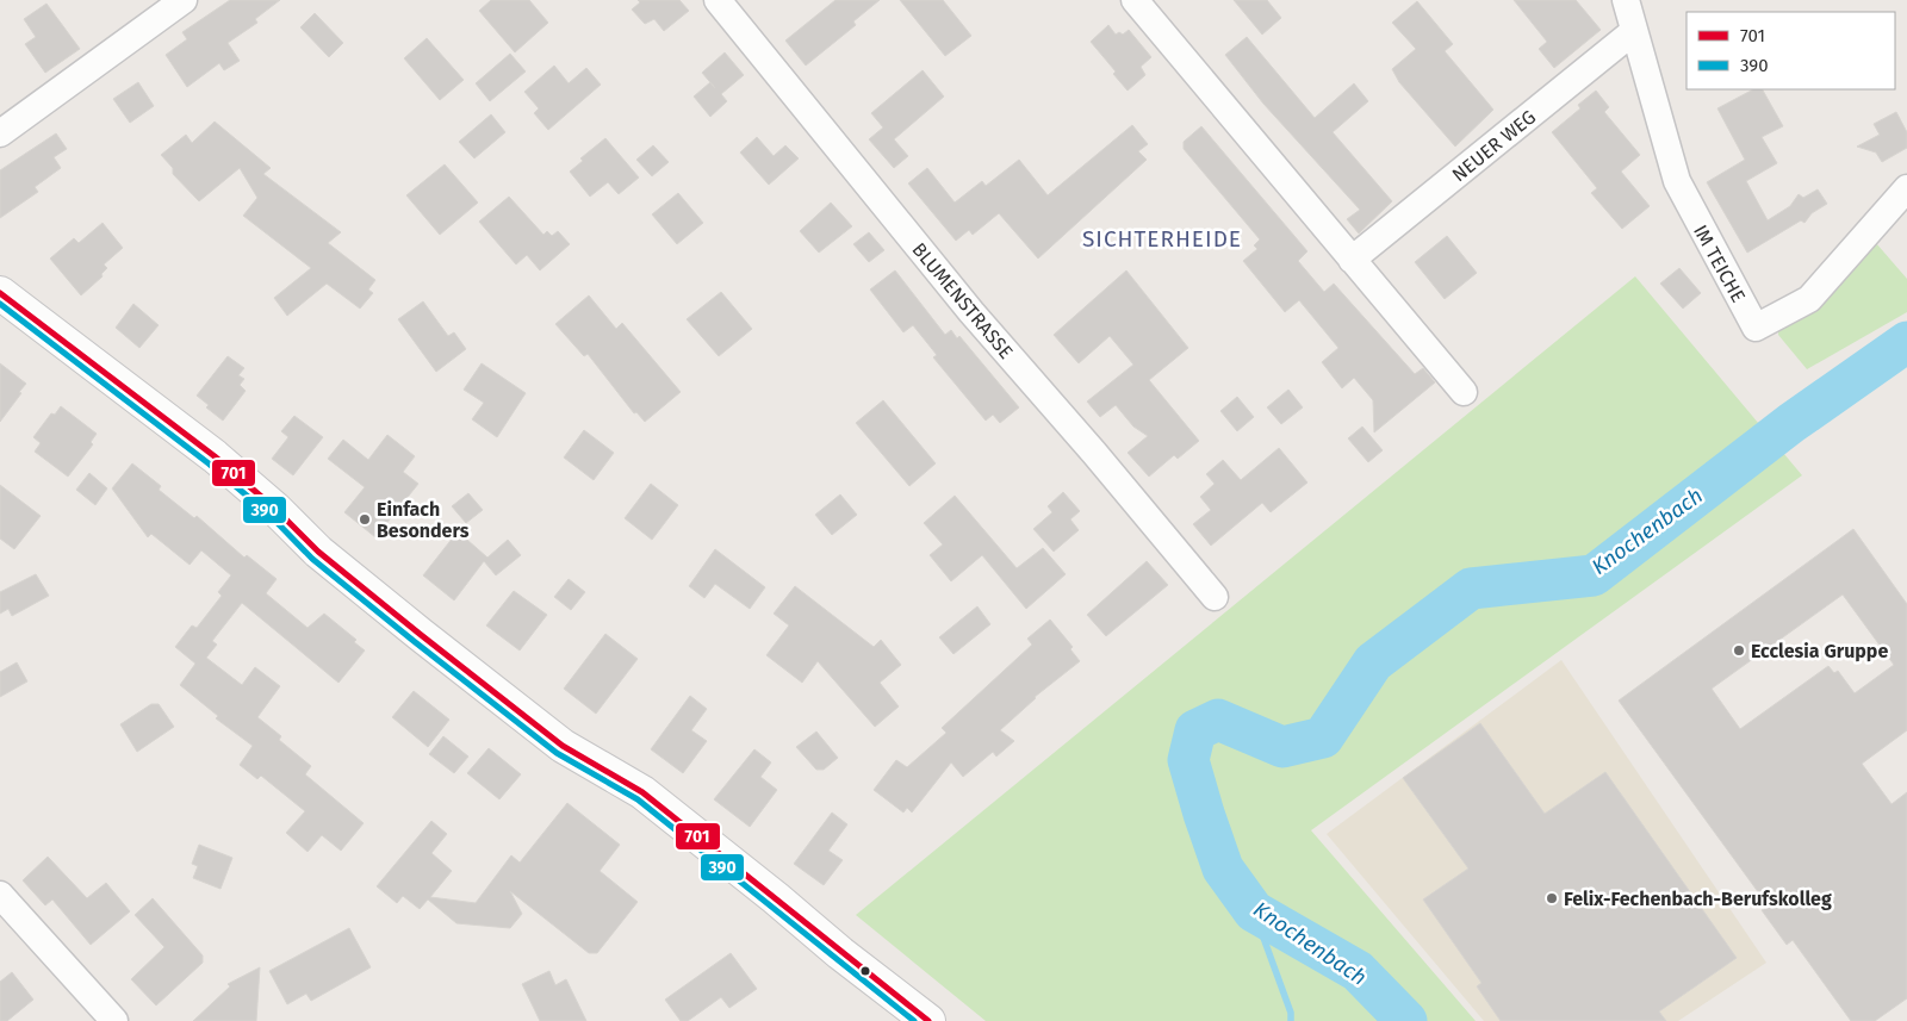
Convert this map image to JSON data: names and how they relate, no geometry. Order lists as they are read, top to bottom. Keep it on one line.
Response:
{"streets":{"street":["NEUER WEG","IM TEICHE","BLUMENSTRASSE"]},"crossings":[["NEUER WEG","IM TEICHE"]],"districts":["SICHTERHEIDE"],"water":["Knochenbach"],"places":["Einfach Besonders","Ecclesia Gruppe","Felix-Fechenbach-Berufskolleg"],"lines":["transit line 701","transit line 390"],"legend":["701","390"]}
